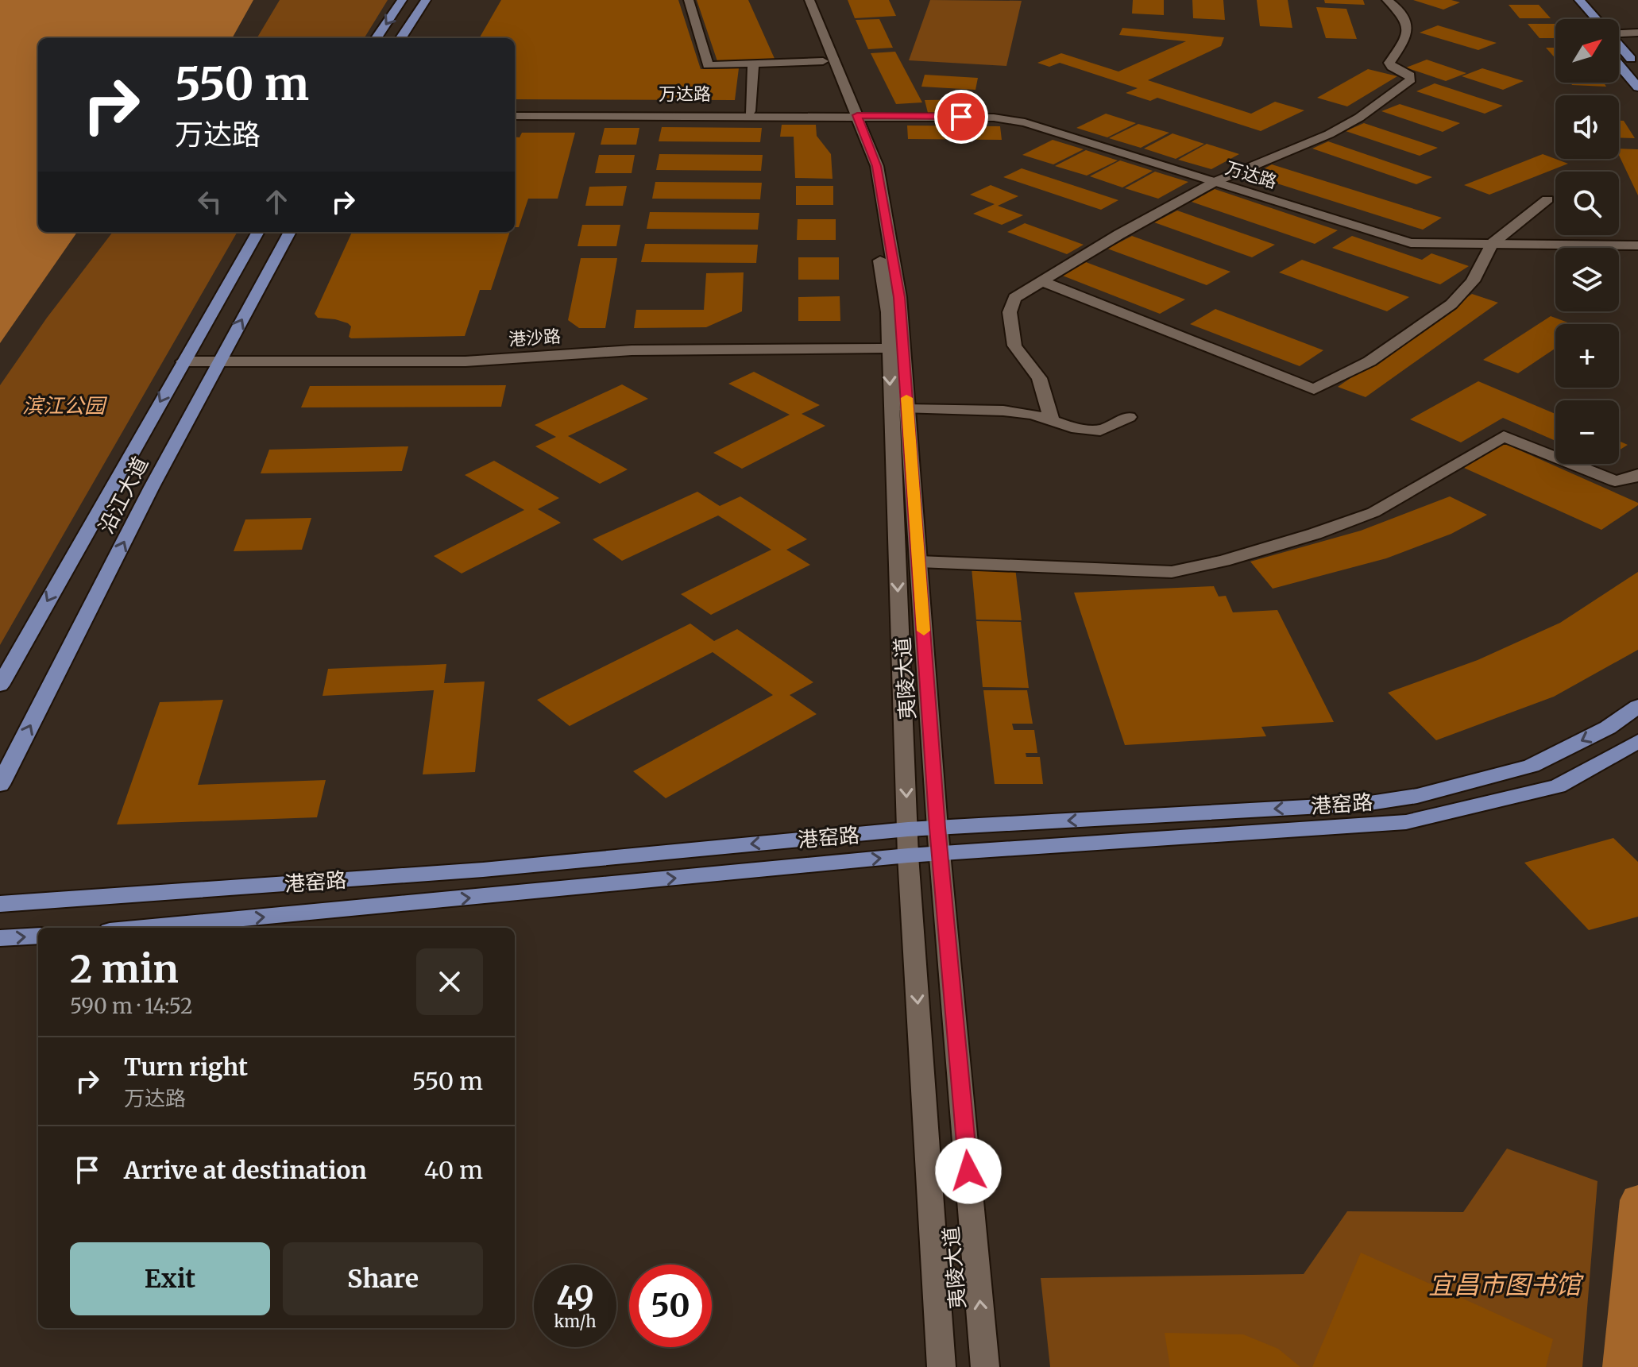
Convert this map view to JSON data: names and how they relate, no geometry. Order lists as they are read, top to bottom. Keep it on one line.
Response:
{"streets":{"main road":["沿江大道","港窑路"],"street":["万达路","港沙路","夷陵大道"]},"crossings":[["万达路","夷陵大道"],["港沙路","沿江大道"],["港沙路","夷陵大道"],["夷陵大道","港窑路"]],"parks":["滨江公园","宜昌市图书馆"],"north":"top right","page":{"map_buttons":["+","−"],"turn":["550 m","万达路"],"heading":["2 min","590 m · 14:52"],"list":[{"name":"Turn right","note":"万达路","value":"550 m"},{"name":"Arrive at destination","value":"40 m"}],"buttons":["Exit","Share"],"speed":"49 km/h","limit":"50"}}
